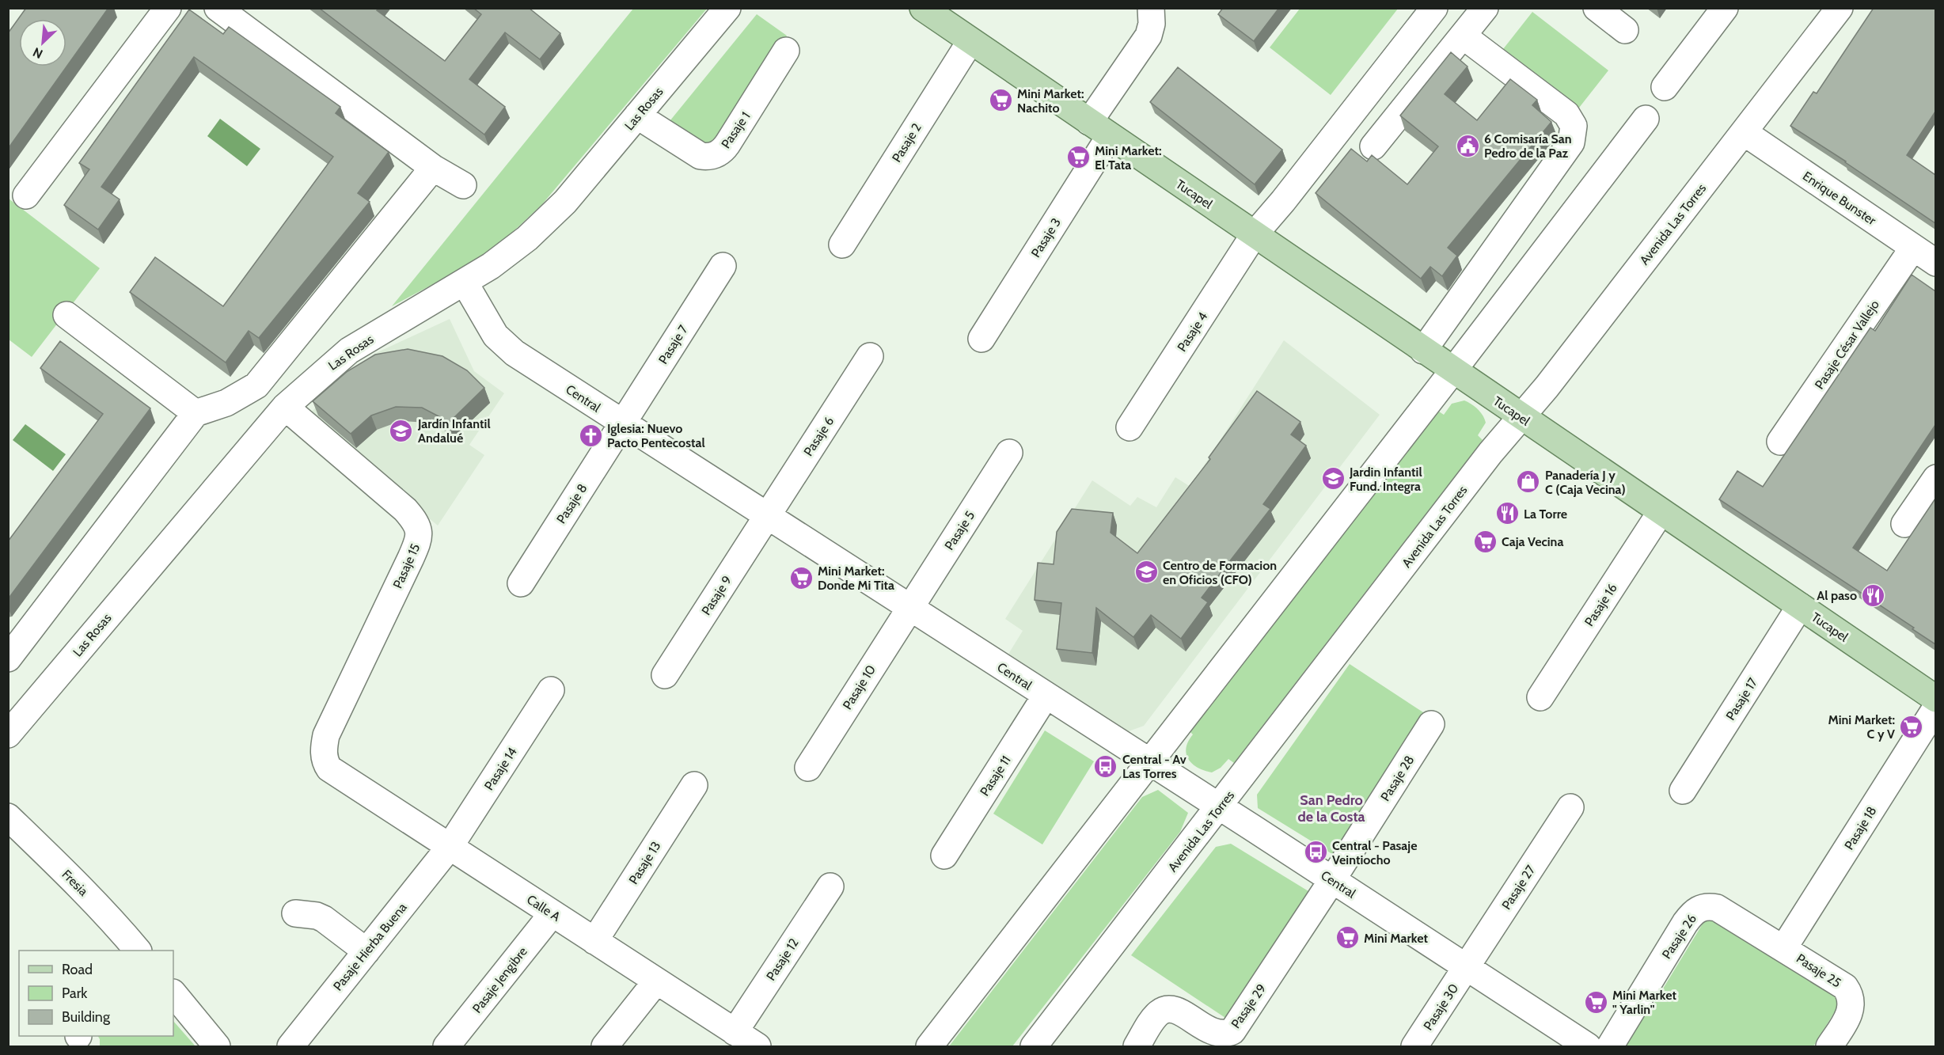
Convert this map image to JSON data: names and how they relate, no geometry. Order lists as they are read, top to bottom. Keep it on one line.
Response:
{"streets":{"main road":["Tucapel"],"street":["Las Rosas","Pasaje 1","Pasaje 2","Enrique Bunster","Avenida Las Torres","Pasaje 3","Pasaje 4","Pasaje 7","Pasaje César Vallejo","Central","Pasaje 6","Pasaje 8","Pasaje 5","Pasaje 15","Pasaje 9","Pasaje 16","Pasaje 10","Pasaje 17","Pasaje 14","Pasaje 11","Pasaje 28","Pasaje 18","Pasaje 13","Fresia","Pasaje 27","Calle A","Pasaje 26","Pasaje Hierba Buena","Pasaje 12","Pasaje 25","Pasaje Jengibre","Pasaje 29","Pasaje 30"]},"crossings":[["Las Rosas","Pasaje 1"],["Las Rosas","Central"],["Las Rosas","Pasaje 15"],["Pasaje 2","Tucapel"],["Tucapel","Avenida Las Torres"],["Tucapel","Pasaje 3"],["Tucapel","Pasaje 4"],["Tucapel","Pasaje 16"],["Tucapel","Pasaje 17"],["Enrique Bunster","Avenida Las Torres"],["Enrique Bunster","Pasaje César Vallejo"],["Avenida Las Torres","Central"],["Pasaje 7","Central"],["Pasaje 7","Pasaje 8"],["Central","Pasaje 6"],["Central","Pasaje 8"],["Central","Pasaje 5"],["Central","Pasaje 9"],["Central","Pasaje 10"],["Central","Pasaje 11"],["Central","Pasaje 28"],["Central","Pasaje 27"],["Central","Pasaje 29"],["Central","Pasaje 30"],["Pasaje 6","Pasaje 9"],["Pasaje 5","Pasaje 10"],["Pasaje 15","Calle A"],["Pasaje 14","Calle A"],["Pasaje 14","Pasaje Hierba Buena"],["Pasaje 28","Pasaje 29"],["Pasaje 18","Pasaje 26"],["Pasaje 18","Pasaje 25"],["Pasaje 13","Calle A"],["Pasaje 27","Pasaje 30"],["Calle A","Pasaje Hierba Buena"],["Calle A","Pasaje 12"],["Calle A","Pasaje Jengibre"],["Pasaje 26","Pasaje 25"]],"districts":["San Pedro de la Costa"],"places":{"supermarket":["Mini Market: Nachito","Mini Market: El Tata","Caja Vecina","Mini Market: Donde Mi Tita","Mini Market: C y V","Mini Market","Mini Market \" Yarlin\""],"public building":["6 Comisaría San Pedro de la Paz"],"school or university":["Jardín Infantil Andalué","Jardin Infantil Fund. Integra","Centro de Formacion en Oficios (CFO)"],"church":["Iglesia: Nuevo Pacto Pentecostal"],"shop":["Panadería J y C (Caja Vecina)"],"restaurant":["La Torre","Al paso"],"bus stop":["Central - Av Las Torres","Central - Pasaje Veintiocho"]},"legend":["Road","Park","Building"],"north":"bottom left"}
